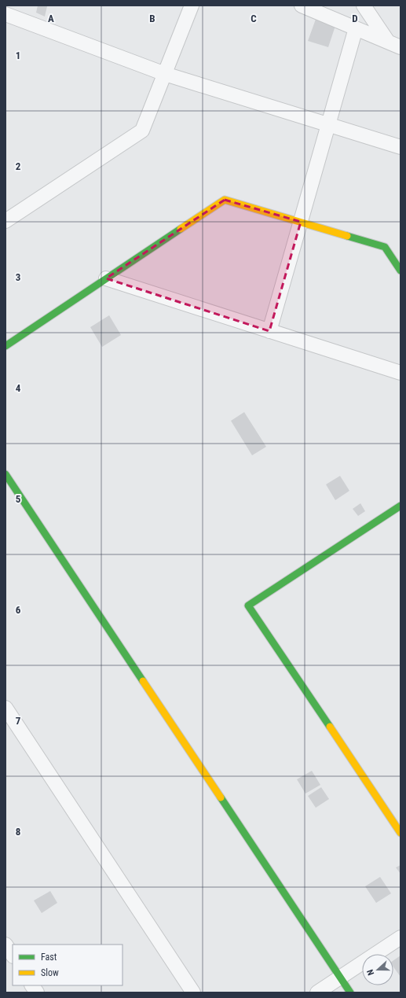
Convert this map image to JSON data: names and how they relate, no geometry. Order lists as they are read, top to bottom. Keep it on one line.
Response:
{"legend":["Fast","Slow"],"north":"left","grid":{"columns":["A","B","C","D"],"rows":["1","2","3","4","5","6","7","8"]}}
